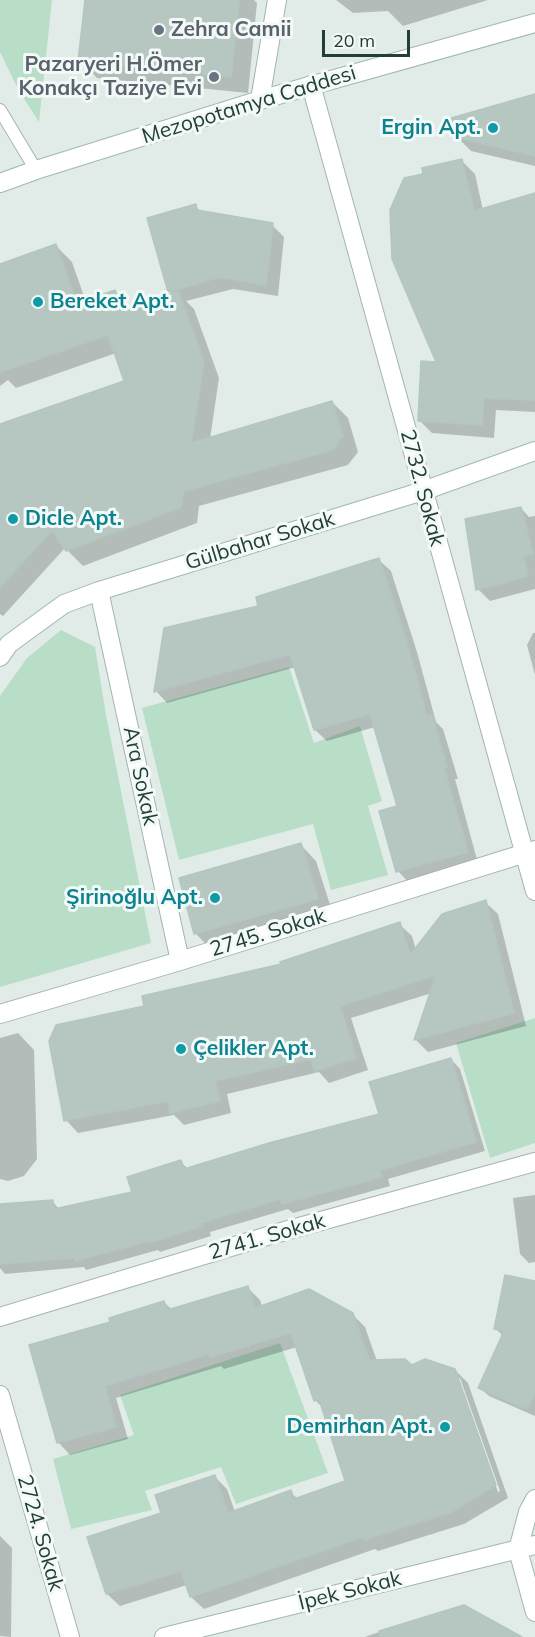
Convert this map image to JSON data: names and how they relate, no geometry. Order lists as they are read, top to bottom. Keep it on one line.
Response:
{"streets":{"street":["Mezopotamya Caddesi","2732. Sokak","Gülbahar Sokak","Ara Sokak","2745. Sokak","2741. Sokak","2724. Sokak","İpek Sokak"]},"crossings":[["Mezopotamya Caddesi","2732. Sokak"],["2732. Sokak","Gülbahar Sokak"],["2732. Sokak","2745. Sokak"],["Gülbahar Sokak","Ara Sokak"],["Ara Sokak","2745. Sokak"]],"places":["Zehra Camii","Pazaryeri H.Ömer Konakçı Taziye Evi","Ergin Apt.","Bereket Apt.","Dicle Apt.","Şirinoğlu Apt.","Çelikler Apt.","Demirhan Apt."],"scale_bar":"20 m"}
